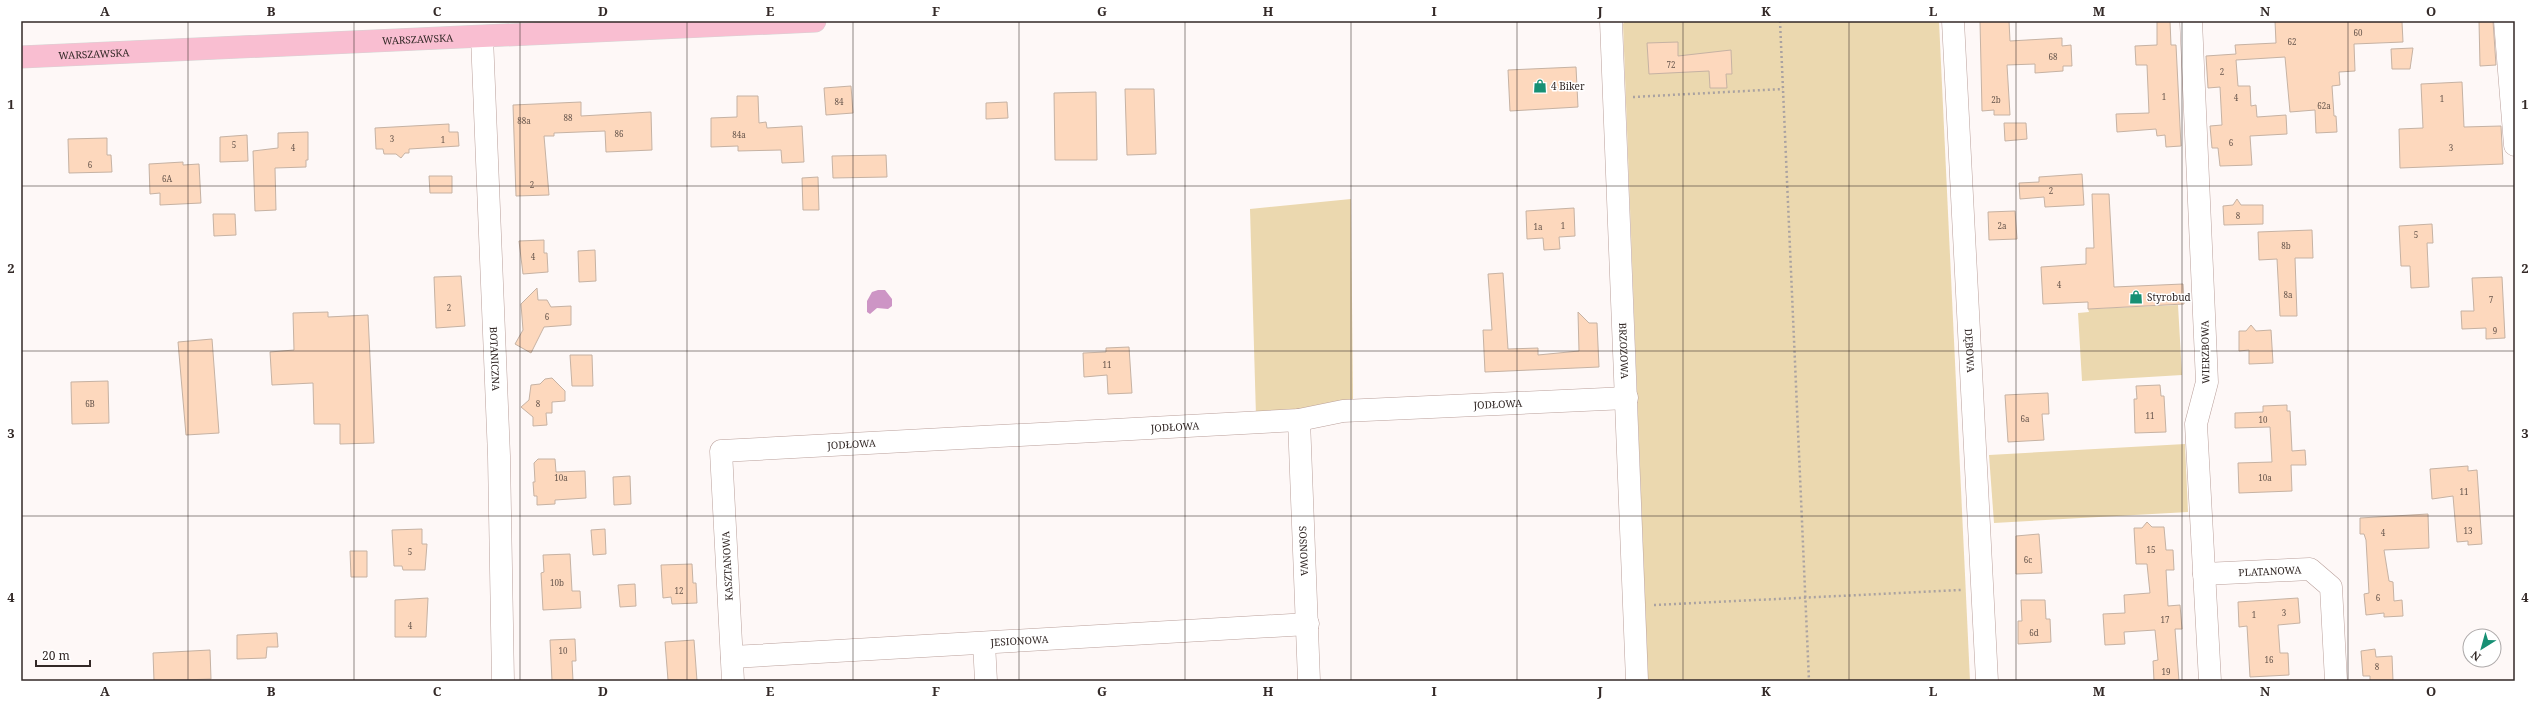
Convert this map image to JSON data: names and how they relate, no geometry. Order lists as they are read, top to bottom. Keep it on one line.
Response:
{"streets":{"main road":["WARSZAWSKA"],"street":["BRZOZOWA","DĘBOWA","WIERZBOWA","BOTANICZNA","JODŁOWA","SOSNOWA","KASZTANOWA","PLATANOWA","JESIONOWA"]},"crossings":[["WARSZAWSKA","BOTANICZNA"],["BRZOZOWA","JODŁOWA"],["WIERZBOWA","PLATANOWA"],["JODŁOWA","SOSNOWA"],["JODŁOWA","KASZTANOWA"],["SOSNOWA","JESIONOWA"],["KASZTANOWA","JESIONOWA"]],"places":{"shop":["4 Biker","Styrobud"]},"house_numbers":["60","62","68","72","2","1","4","1","2b","84","62a","88","88a","86","84a","3","1","6","5","4","3","6","6A","2","2","8","1","2a","1a","5","8b","4","4","8a","7","2","6","9","11","6B","8","11","6a","10","10a","10a","11","13","4","15","5","6c","10b","12","6","3","1","17","4","6d","10","16","8","19"],"scale_bar":"20 m","north":"bottom left","grid":{"columns":["A","B","C","D","E","F","G","H","I","J","K","L","M","N","O"],"rows":["1","2","3","4"]}}
